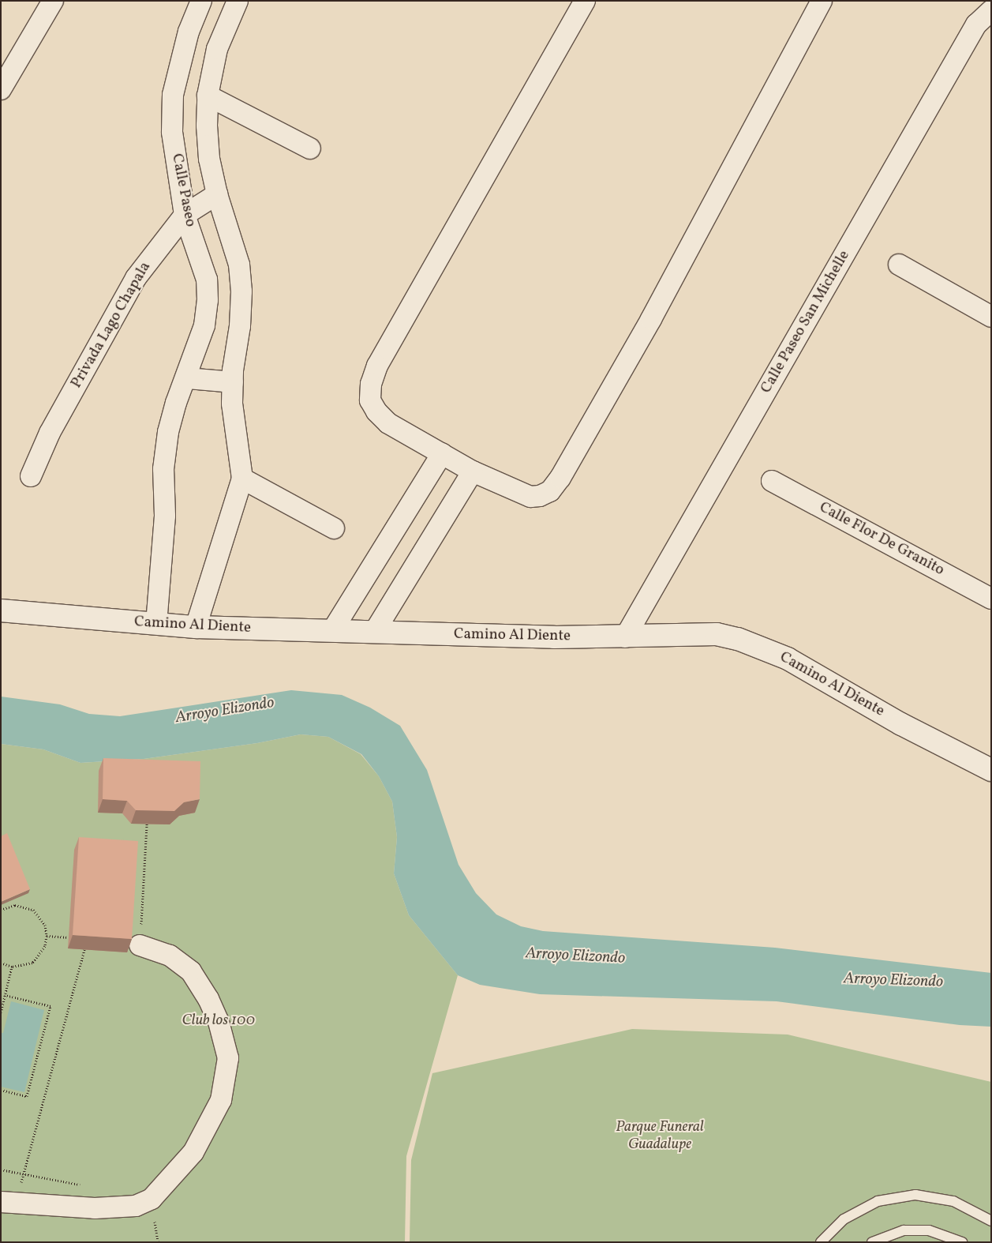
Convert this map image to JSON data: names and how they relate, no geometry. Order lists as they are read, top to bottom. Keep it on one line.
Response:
{"streets":{"street":["Calle Paseo","Calle Paseo San Michelle","Privada Lago Chapala","Calle Flor De Granito","Camino Al Diente"]},"crossings":[["Calle Paseo","Privada Lago Chapala"],["Calle Paseo","Camino Al Diente"],["Calle Paseo San Michelle","Camino Al Diente"]],"water":["Arroyo Elizondo"],"parks":["Club los 100","Parque Funeral Guadalupe"]}
